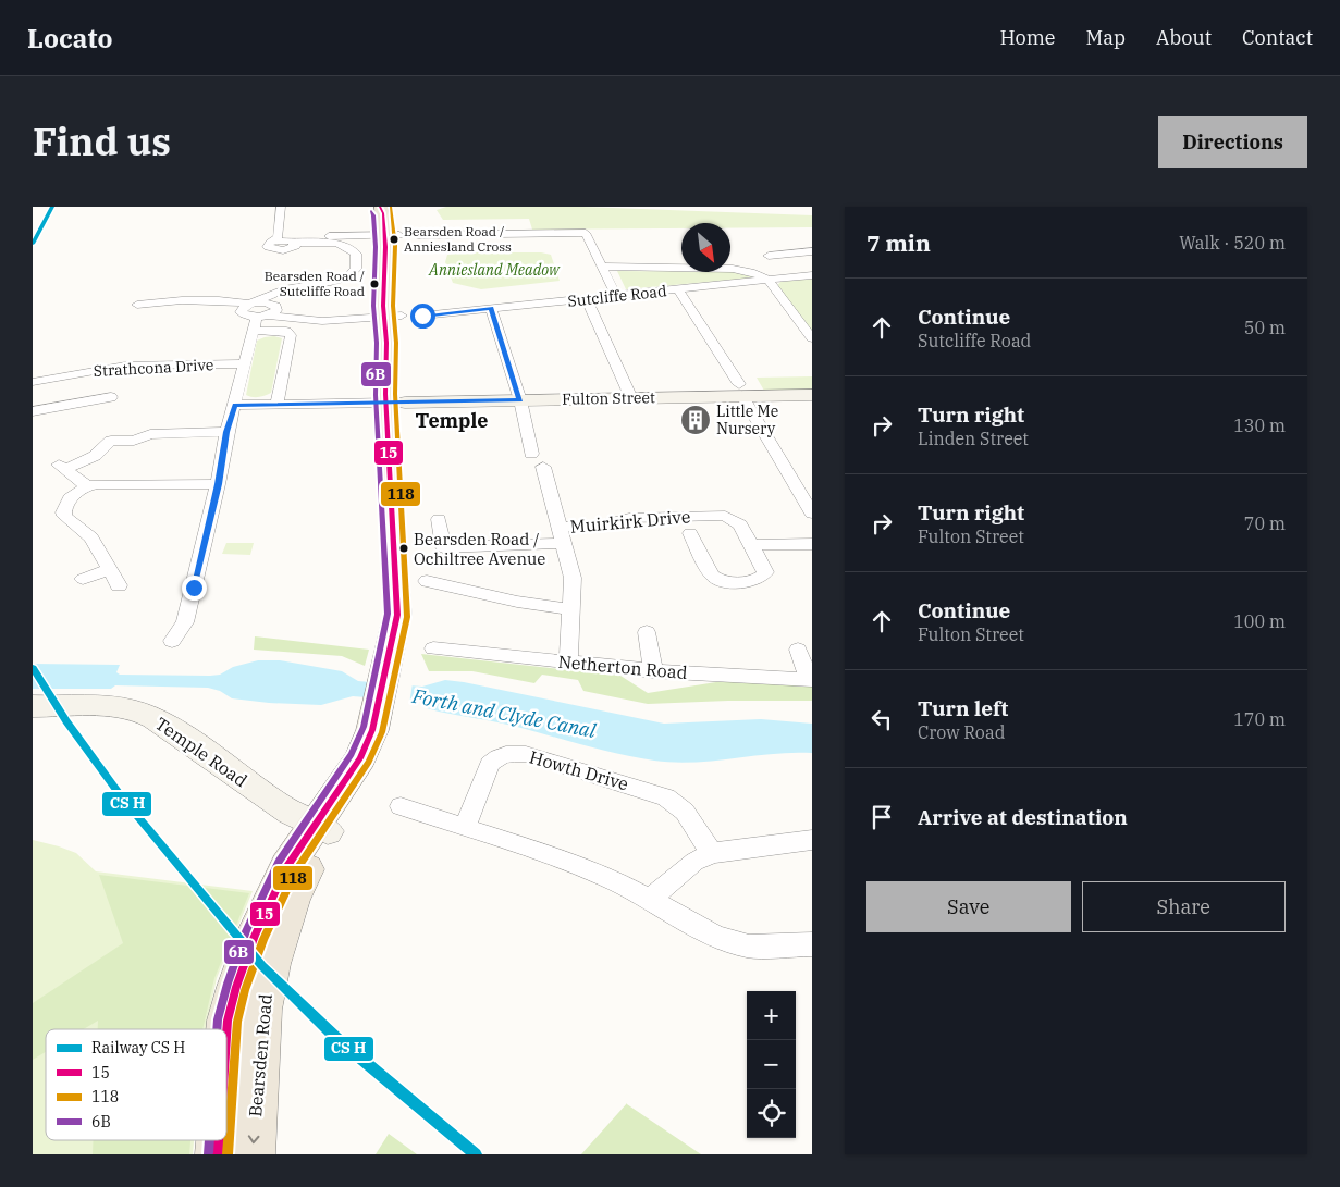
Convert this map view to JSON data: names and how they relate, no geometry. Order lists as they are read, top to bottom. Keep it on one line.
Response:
{"streets":{"main road":["Bearsden Road"],"street":["Sutcliffe Road","Strathcona Drive","Fulton Street","Muirkirk Drive","Netherton Road","Temple Road","Howth Drive"]},"crossings":[["Fulton Street","Bearsden Road"],["Temple Road","Bearsden Road"]],"districts":["Temple"],"water":["Forth and Clyde Canal"],"parks":["Anniesland Meadow"],"places":{"other":["Bearsden Road / Anniesland Cross","Bearsden Road / Sutcliffe Road","Bearsden Road / Ochiltree Avenue"],"building":["Little Me Nursery"]},"lines":["transit line 15","transit line 118","transit line 6B"],"legend":["Railway CS H","15","118","6B"],"north":"bottom right","page":{"header":"Locato","nav":["Home","Map","About","Contact"],"title":"Find us","buttons":["Directions",["Save","Share"]],"heading":["7 min","Walk · 520 m"],"list":[["Continue","Sutcliffe Road","50 m"],["Turn right","Linden Street","130 m"],["Turn right","Fulton Street","70 m"],["Continue","Fulton Street","100 m"],["Turn left","Crow Road","170 m"],"Arrive at destination"],"map_buttons":["+","−"]}}
